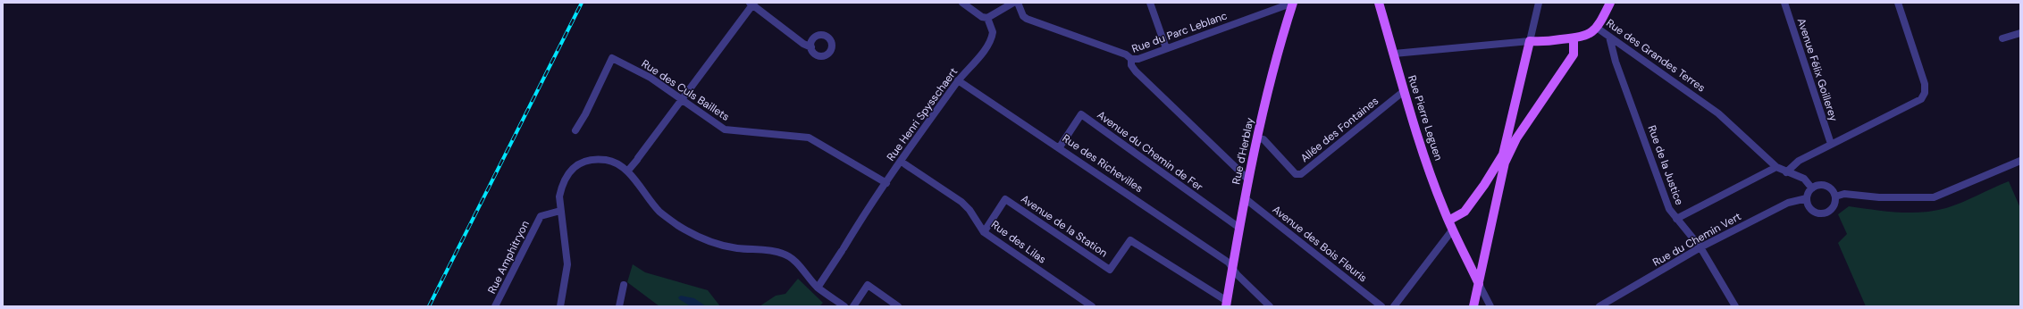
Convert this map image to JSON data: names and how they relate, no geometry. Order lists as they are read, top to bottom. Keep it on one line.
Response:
{"streets":{"main road":["Rue des Grandes Terres","Rue Pierre Leguen","Rue d'Herblay"],"street":["Rue du Parc Leblanc","Avenue Félix Goillerey","Rue des Culs Baillets","Rue Henri Spysschaert","Allée des Fontaines","Avenue du Chemin de Fer","Rue des Richevilles","Rue de la Justice","Avenue de la Station","Rue du Chemin Vert","Rue des Lilas","Avenue des Bois Fleuris","Rue Amphitryon"]},"crossings":[["Rue du Parc Leblanc","Rue d'Herblay"],["Rue des Grandes Terres","Rue Pierre Leguen"],["Rue des Grandes Terres","Rue de la Justice"],["Rue des Grandes Terres","Rue du Chemin Vert"],["Rue des Culs Baillets","Rue Henri Spysschaert"],["Rue Henri Spysschaert","Rue des Richevilles"],["Rue Pierre Leguen","Allée des Fontaines"],["Allée des Fontaines","Rue d'Herblay"],["Avenue du Chemin de Fer","Rue d'Herblay"],["Avenue du Chemin de Fer","Rue des Richevilles"],["Rue d'Herblay","Rue des Richevilles"],["Rue d'Herblay","Avenue de la Station"],["Rue d'Herblay","Avenue des Bois Fleuris"],["Rue de la Justice","Rue du Chemin Vert"],["Avenue de la Station","Rue des Lilas"]]}
